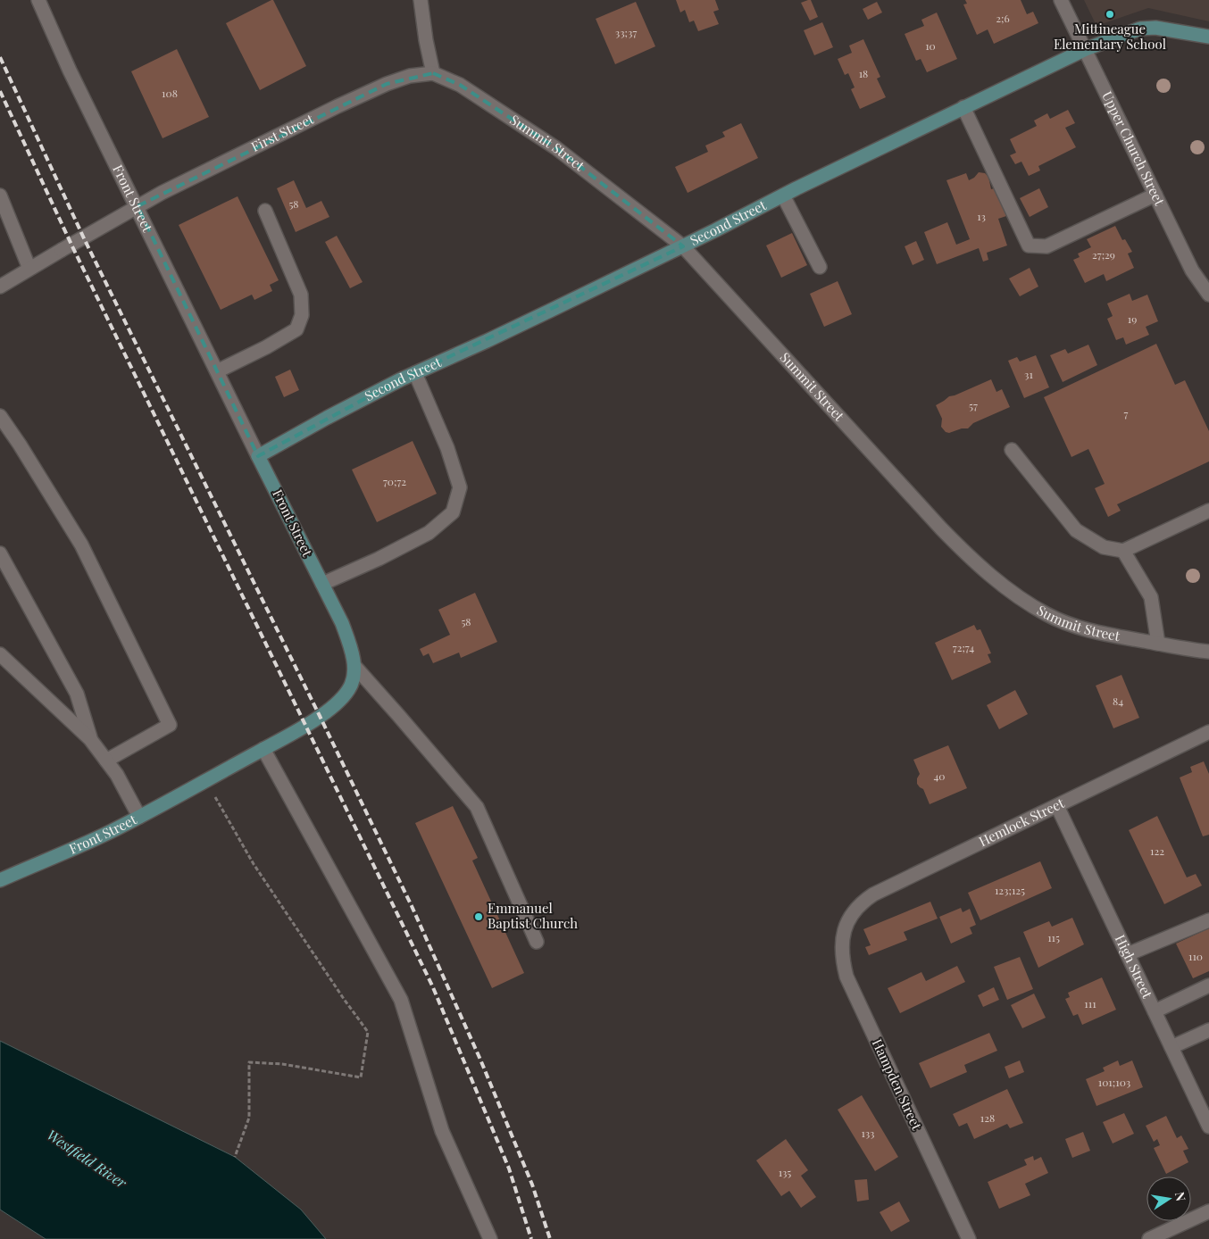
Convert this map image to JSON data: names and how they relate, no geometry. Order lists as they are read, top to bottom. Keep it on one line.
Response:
{"streets":{"main road":["Front Street","Second Street"],"street":["First Street","Summit Street","Upper Church Street","Hemlock Street","High Street","Hampden Street"]},"crossings":[["First Street","Summit Street"],["First Street","Front Street"],["Summit Street","Second Street"],["Upper Church Street","Second Street"],["Front Street","Second Street"],["Hemlock Street","High Street"],["Hemlock Street","Hampden Street"]],"water":["Westfield River"],"places":["Mittineague Elementary School","Emmanuel Baptist Church"],"house_numbers":["2;6","33;37","10","18","108","58","13","27;29","19","31","57","7","70;72","58","72;74","84","40","122","123;125","115","110","111","101;103","128","133","135"],"north":"right"}
